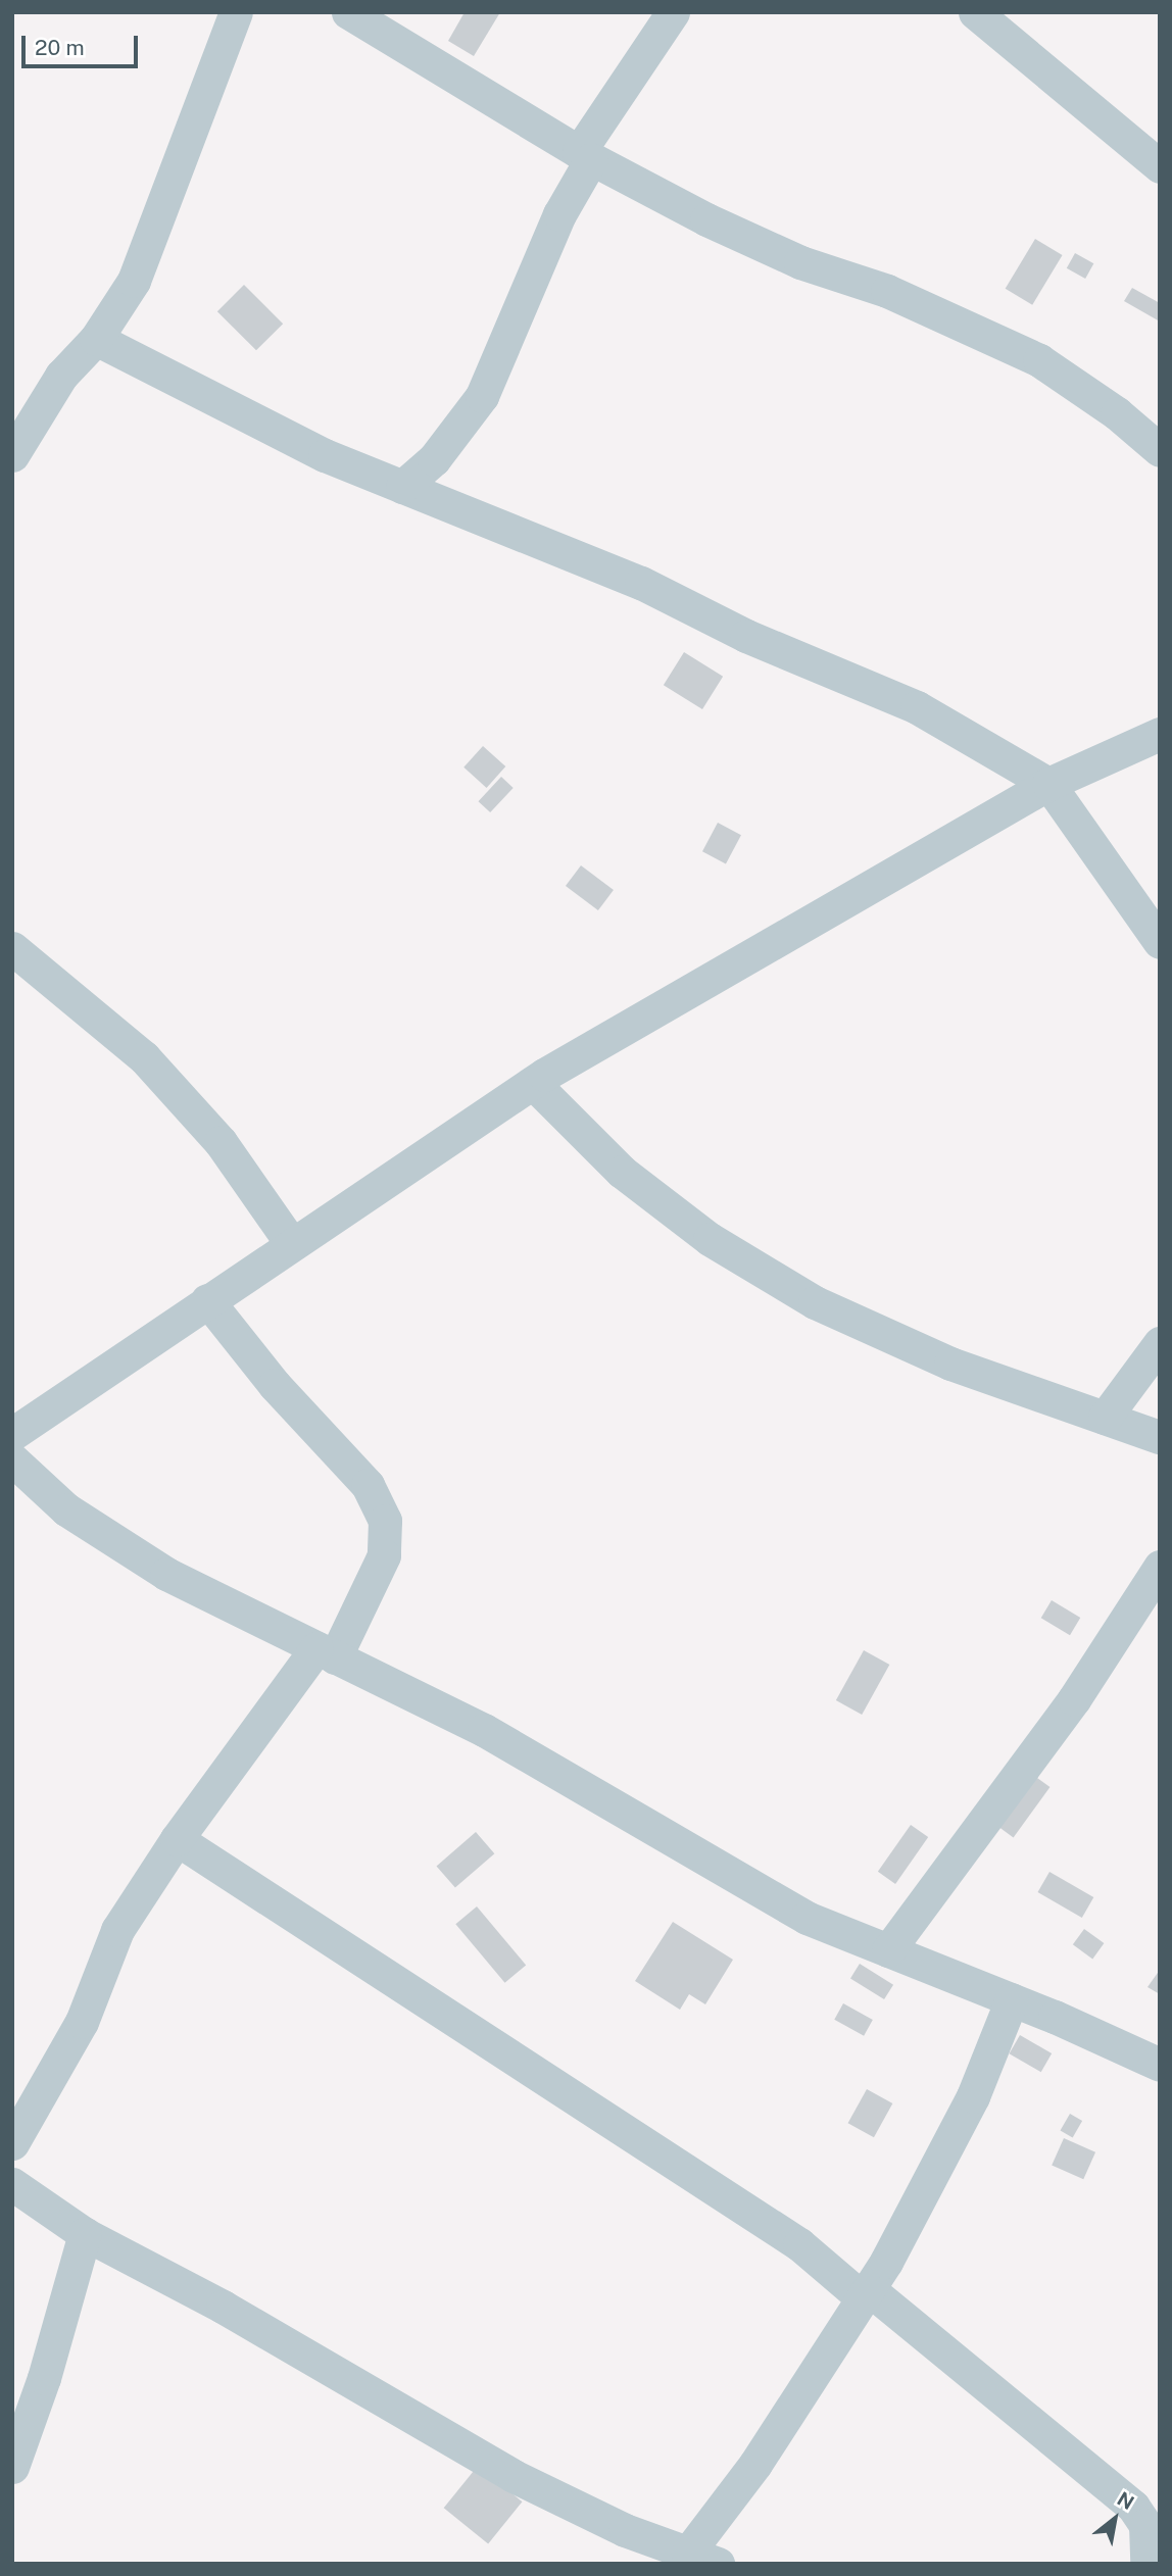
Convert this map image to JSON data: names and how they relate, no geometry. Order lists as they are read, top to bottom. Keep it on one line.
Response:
{"scale_bar":"20 m","north":"top right"}
